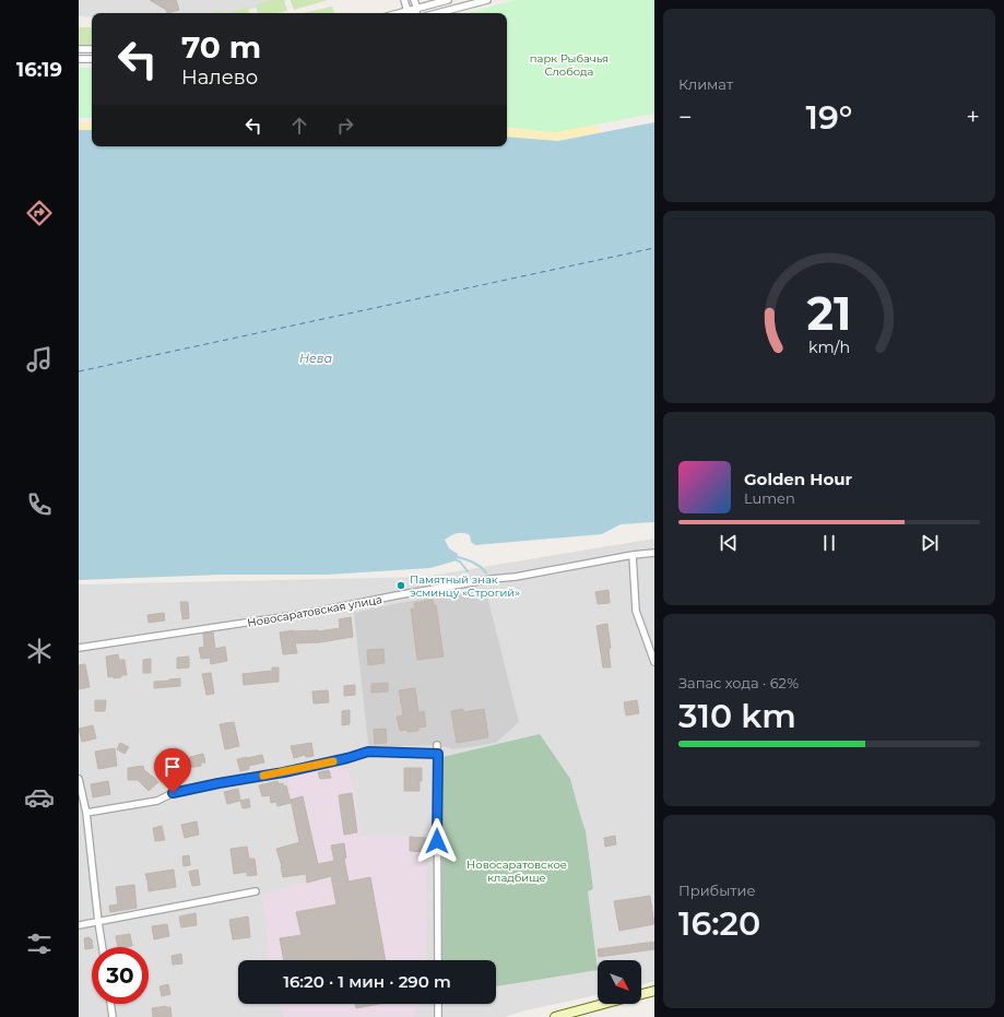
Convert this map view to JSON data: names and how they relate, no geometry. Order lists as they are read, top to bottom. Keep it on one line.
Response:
{"streets":{"street":["Новосаратовская улица"]},"water":["Нева"],"parks":["парк Рыбачья Слобода","Новосаратовское кладбище"],"places":["Памятный знак эсминцу «Строгий»"],"north":"bottom right","page":{"tabs":"16:19","tile":["Климат",["Запас хода · 62%","310 km"],["Прибытие","16:20"]],"turn":["70 m","Налево"],"heat":["−","19°","+"],"song":["Golden Hour","Lumen"],"limit":"30","trip":"16:20 · 1 мин · 290 m","gauge":["21","km/h"]}}
